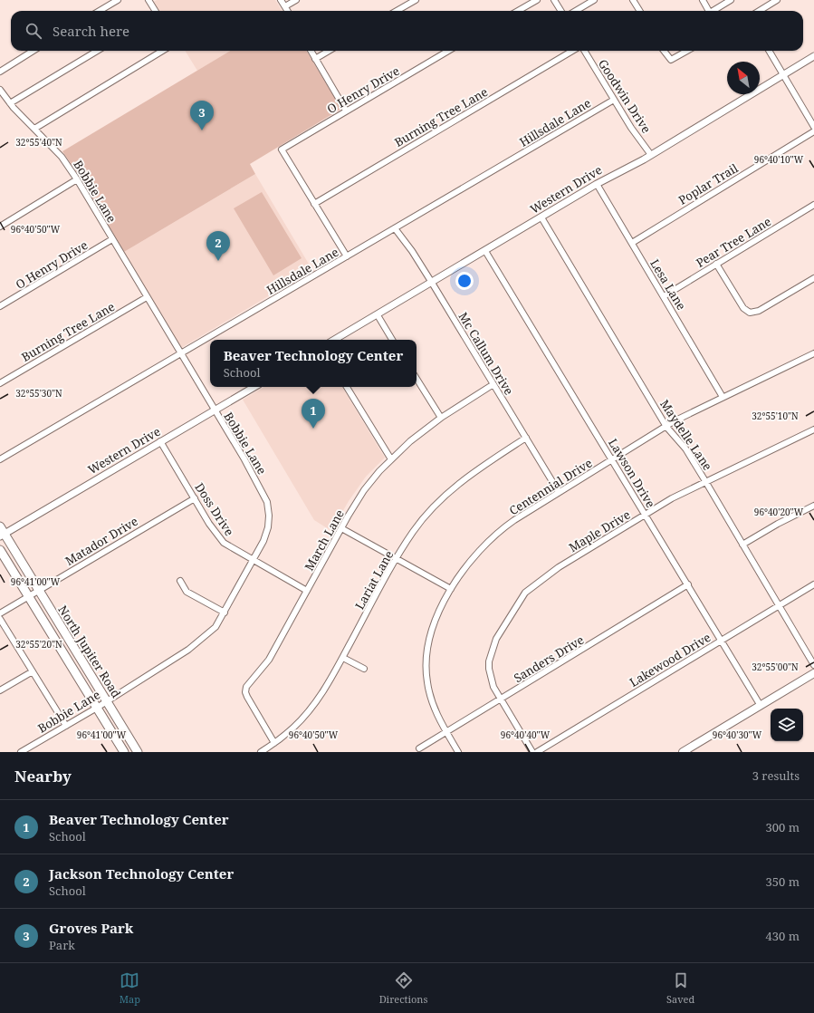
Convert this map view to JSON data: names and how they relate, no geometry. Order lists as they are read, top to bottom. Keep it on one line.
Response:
{"streets":{"main road":["North Jupiter Road"],"street":["O Henry Drive","Goodwin Drive","Burning Tree Lane","Hillsdale Lane","Poplar Trail","Western Drive","Bobbie Lane","Pear Tree Lane","Lesa Lane","Mc Callum Drive","Maydelle Lane","Lawson Drive","Centennial Drive","Doss Drive","Maple Drive","March Lane","Matador Drive","Lariat Lane","Sanders Drive","Lakewood Drive"]},"crossings":[["O Henry Drive","Burning Tree Lane"],["O Henry Drive","Bobbie Lane"],["Goodwin Drive","Hillsdale Lane"],["Goodwin Drive","Western Drive"],["Burning Tree Lane","Bobbie Lane"],["Hillsdale Lane","Bobbie Lane"],["Hillsdale Lane","Mc Callum Drive"],["Poplar Trail","Lesa Lane"],["Western Drive","Bobbie Lane"],["Western Drive","Lesa Lane"],["Western Drive","Mc Callum Drive"],["Western Drive","Maydelle Lane"],["Western Drive","Lawson Drive"],["Western Drive","Doss Drive"],["Western Drive","North Jupiter Road"],["Bobbie Lane","Doss Drive"],["Bobbie Lane","North Jupiter Road"],["Pear Tree Lane","Lesa Lane"],["Lesa Lane","Centennial Drive"],["Mc Callum Drive","Centennial Drive"],["Mc Callum Drive","March Lane"],["Mc Callum Drive","Lariat Lane"],["Maydelle Lane","Centennial Drive"],["Maydelle Lane","Maple Drive"],["Maydelle Lane","Lakewood Drive"],["Lawson Drive","Centennial Drive"],["Lawson Drive","Maple Drive"],["Lawson Drive","Sanders Drive"],["Lawson Drive","Lakewood Drive"],["Centennial Drive","Sanders Drive"],["Doss Drive","March Lane"],["Doss Drive","Matador Drive"],["Maple Drive","Sanders Drive"],["March Lane","Lariat Lane"],["Matador Drive","North Jupiter Road"]],"north":"top left","page":{"search":"Search here","pins":["3","2","1"],"popup":["Beaver Technology Center","School"],"heading":["Nearby","3 results"],"list":[{"mark":"1","name":"Beaver Technology Center","note":"School","value":"300 m"},{"mark":"2","name":"Jackson Technology Center","note":"School","value":"350 m"},{"mark":"3","name":"Groves Park","note":"Park","value":"430 m"}],"nav":["Map","Directions","Saved"]},"coordinates":["32°55'40\"N","96°40'10\"W","96°40'50\"W","32°55'30\"N","32°55'10\"N","96°40'20\"W","96°41'00\"W","32°55'20\"N","32°55'00\"N","96°40'40\"W","96°40'30\"W"]}
